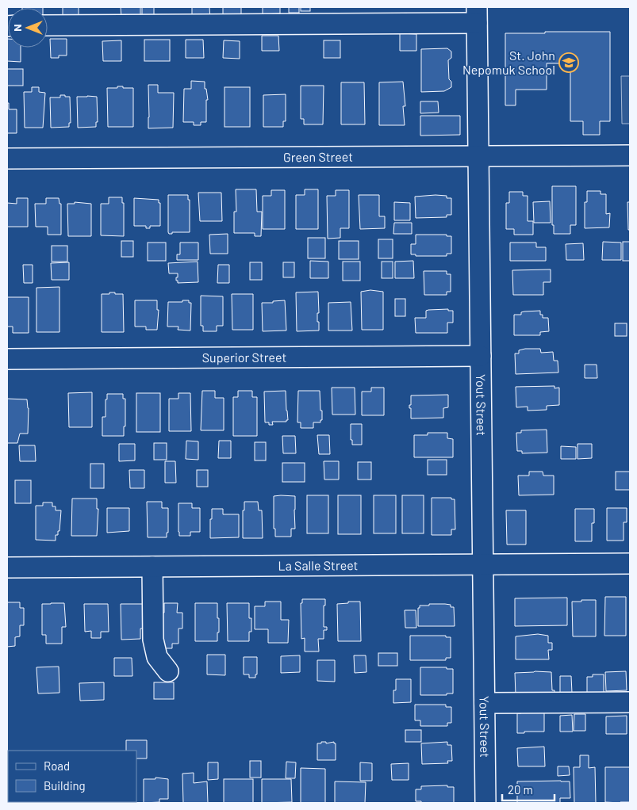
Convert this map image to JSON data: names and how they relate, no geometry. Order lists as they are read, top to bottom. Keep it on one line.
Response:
{"streets":{"street":["Green Street","Superior Street","Yout Street","La Salle Street"]},"crossings":[["Green Street","Yout Street"],["Superior Street","Yout Street"],["Yout Street","La Salle Street"]],"places":{"school or university":["St. John Nepomuk School"]},"legend":["Road","Building"],"scale_bar":"20 m","north":"left"}
